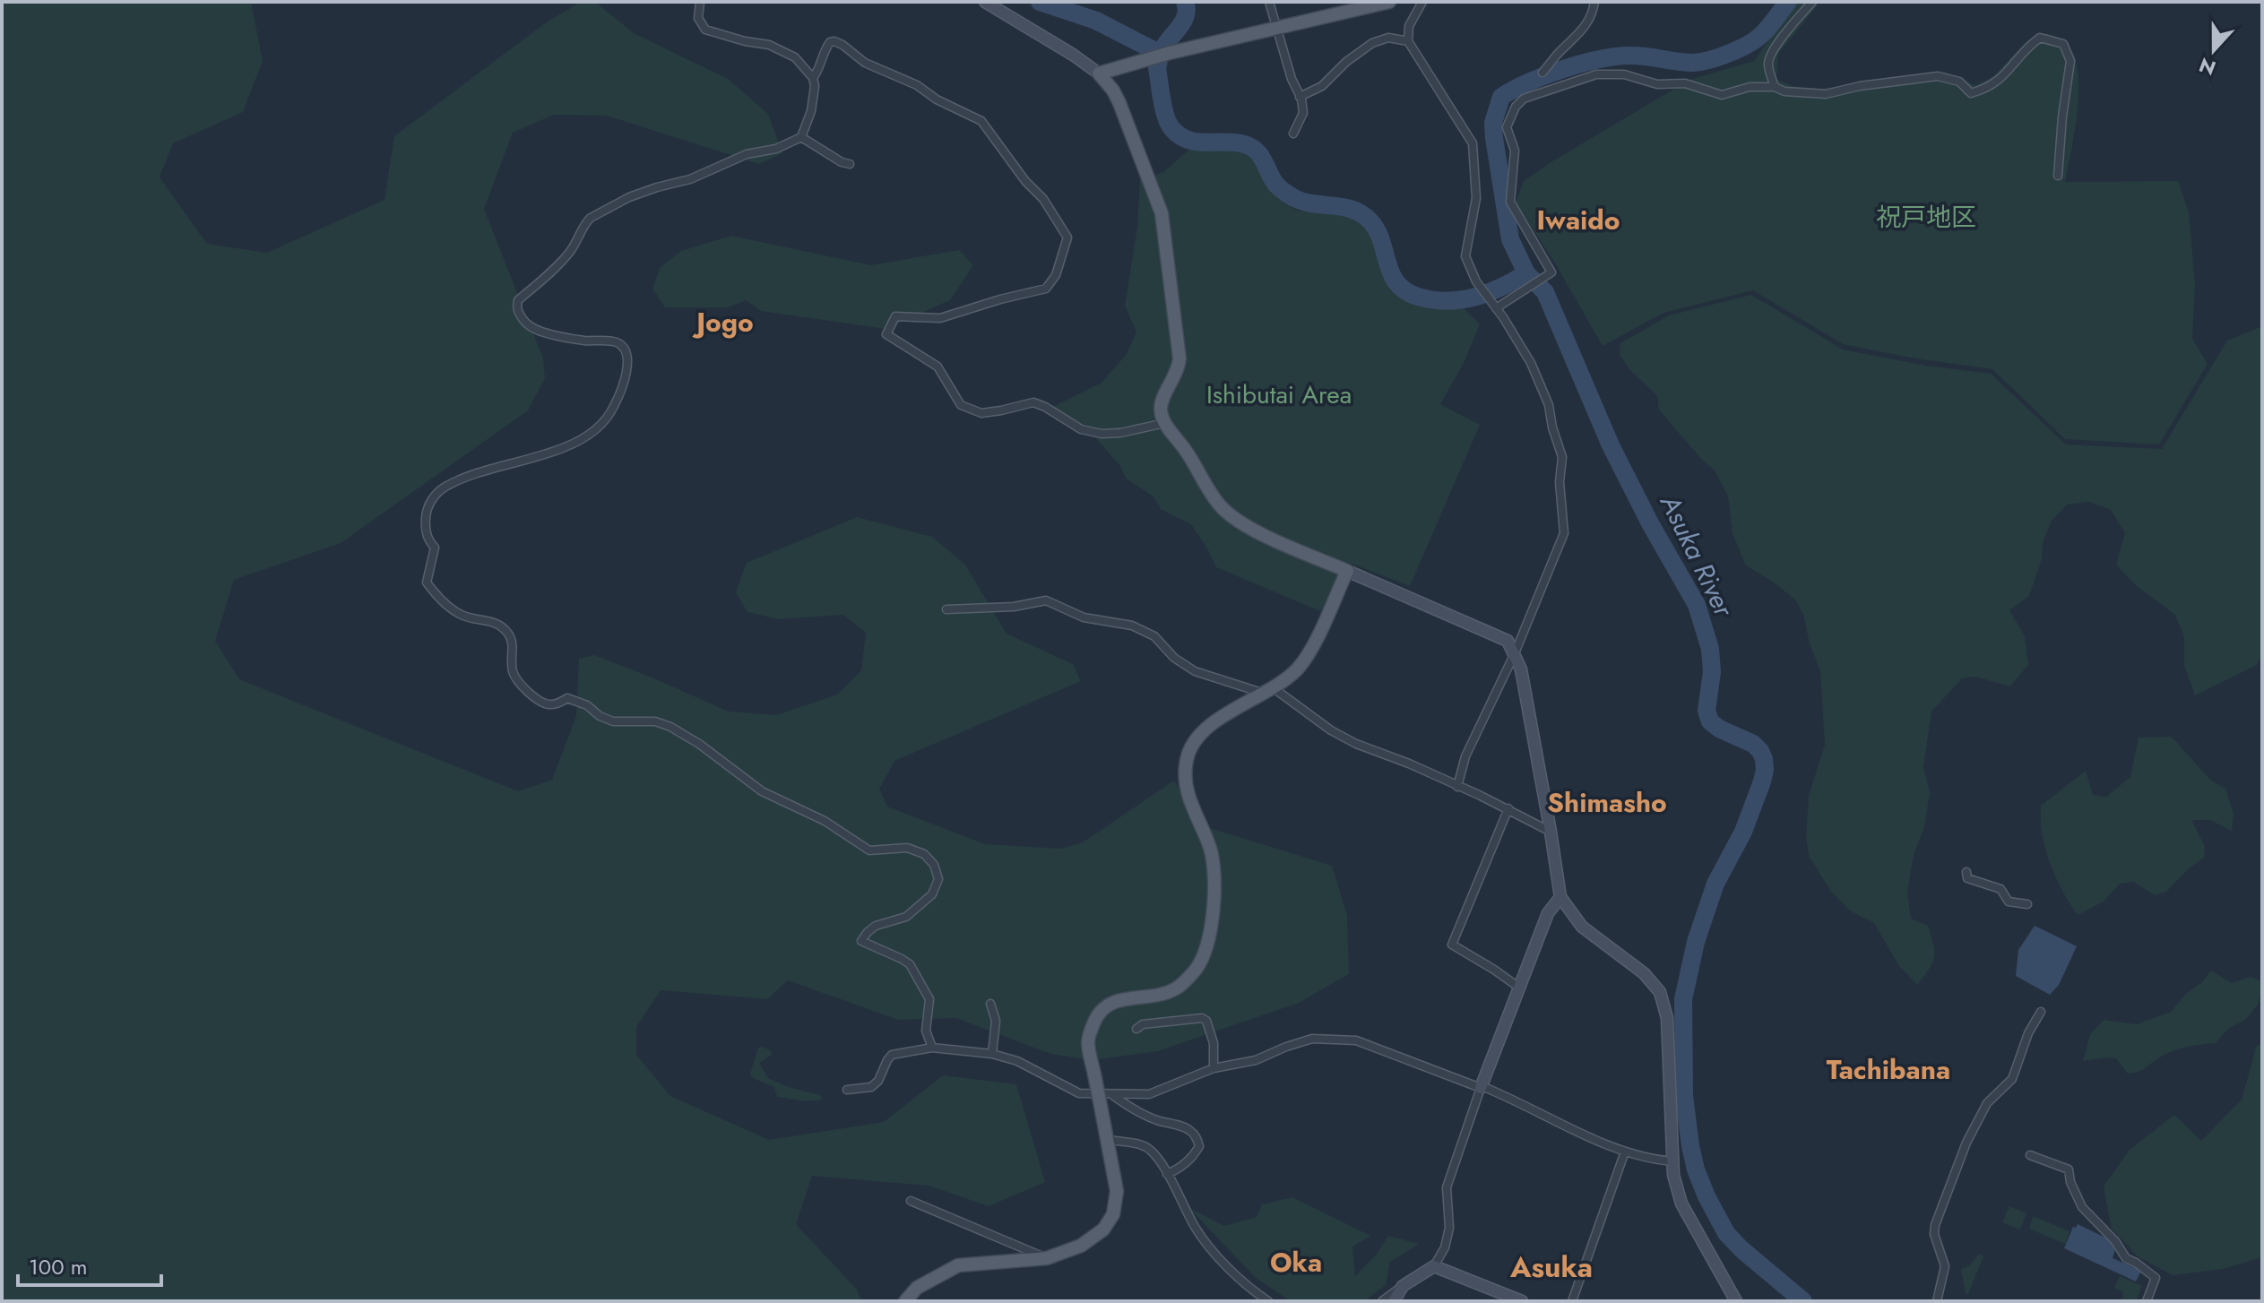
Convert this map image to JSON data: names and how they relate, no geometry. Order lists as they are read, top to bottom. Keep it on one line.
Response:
{"districts":["Iwaido","Jogo","Shimasho","Tachibana","Oka","Asuka"],"water":["Asuka River"],"parks":["祝戸地区","Ishibutai Area"],"scale_bar":"100 m","north":"bottom"}
